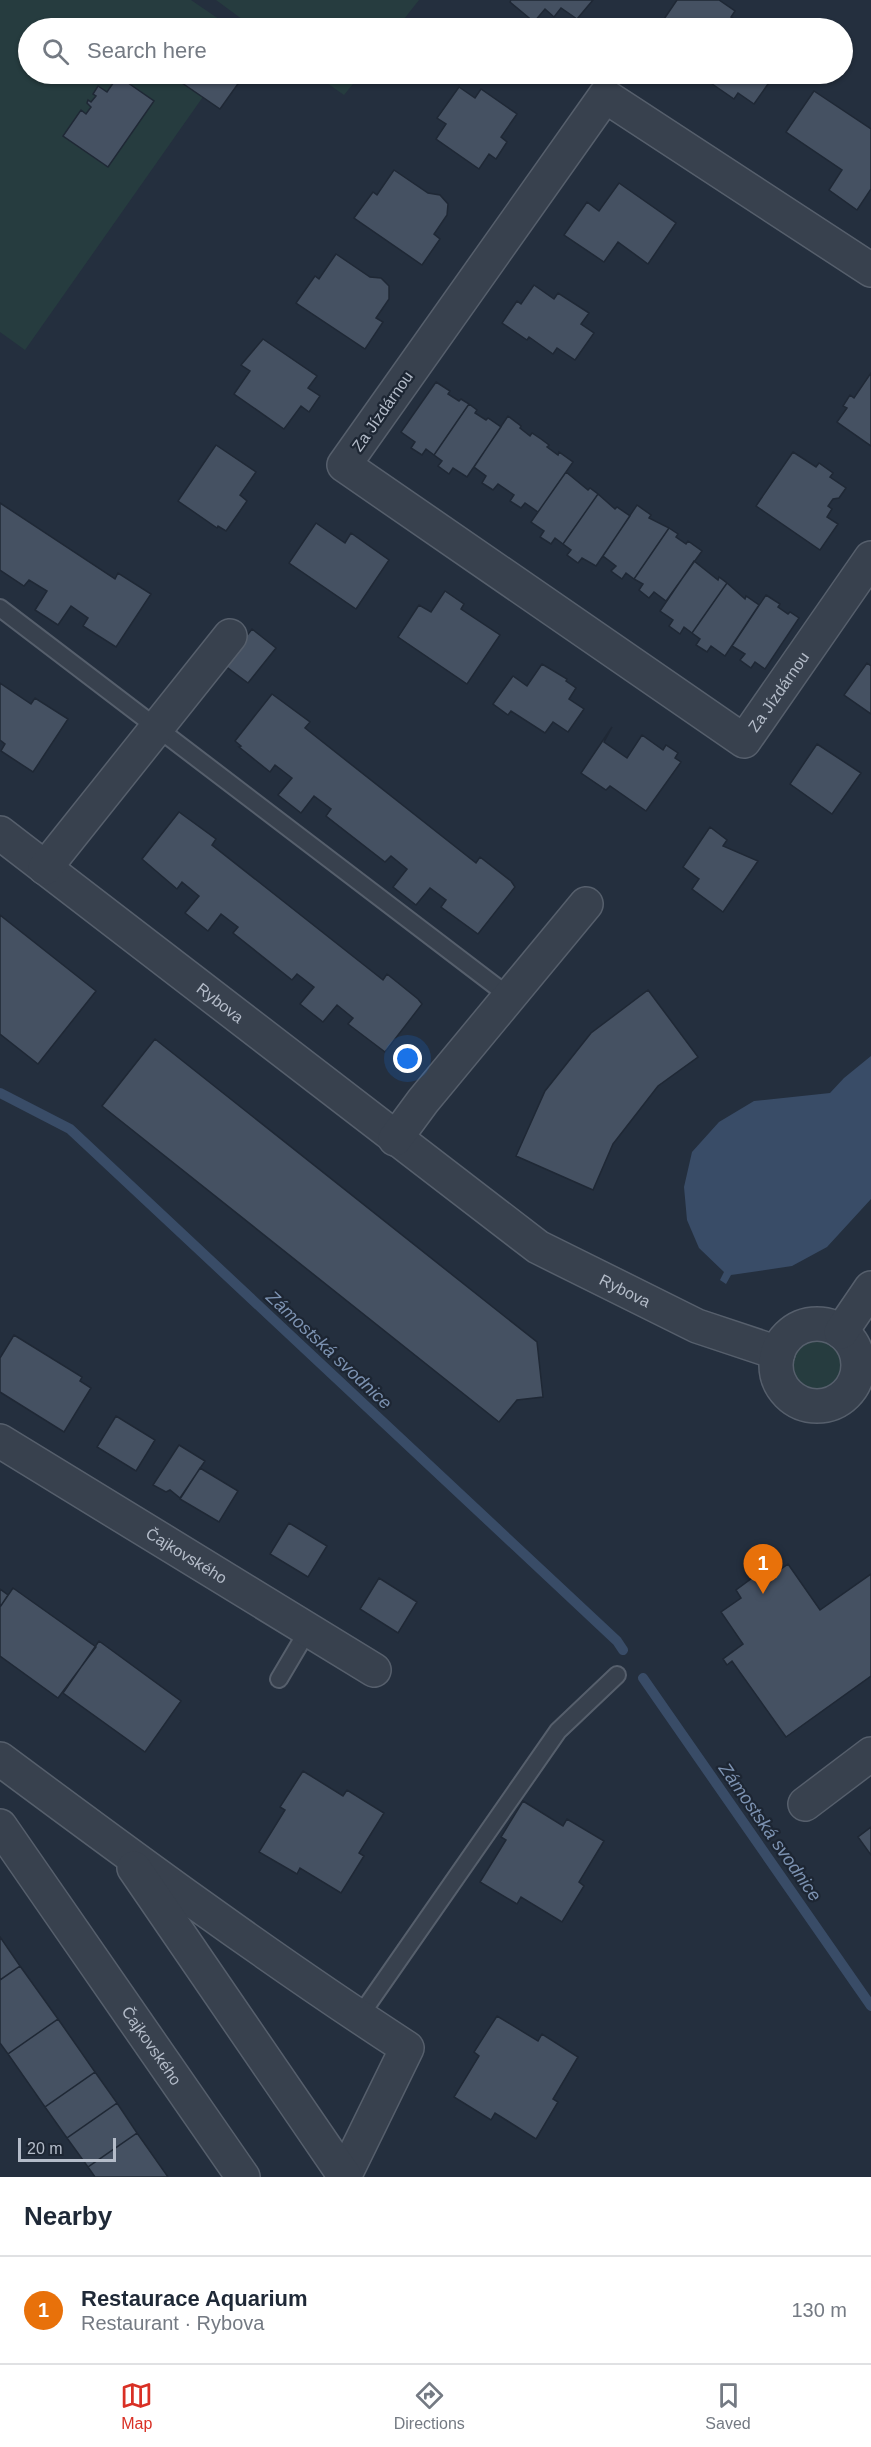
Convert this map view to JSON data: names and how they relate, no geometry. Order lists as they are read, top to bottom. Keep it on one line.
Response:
{"streets":{"street":["Za Jízdárnou","Rybova","Čajkovského"]},"water":["Zámostská svodnice"],"scale_bar":"20 m","page":{"search":"Search here","pins":"1","scale":"20 m","heading":"Nearby","list":[{"mark":"1","name":"Restaurace Aquarium","note":"Restaurant · Rybova","value":"130 m"}],"nav":["Map","Directions","Saved"]}}
